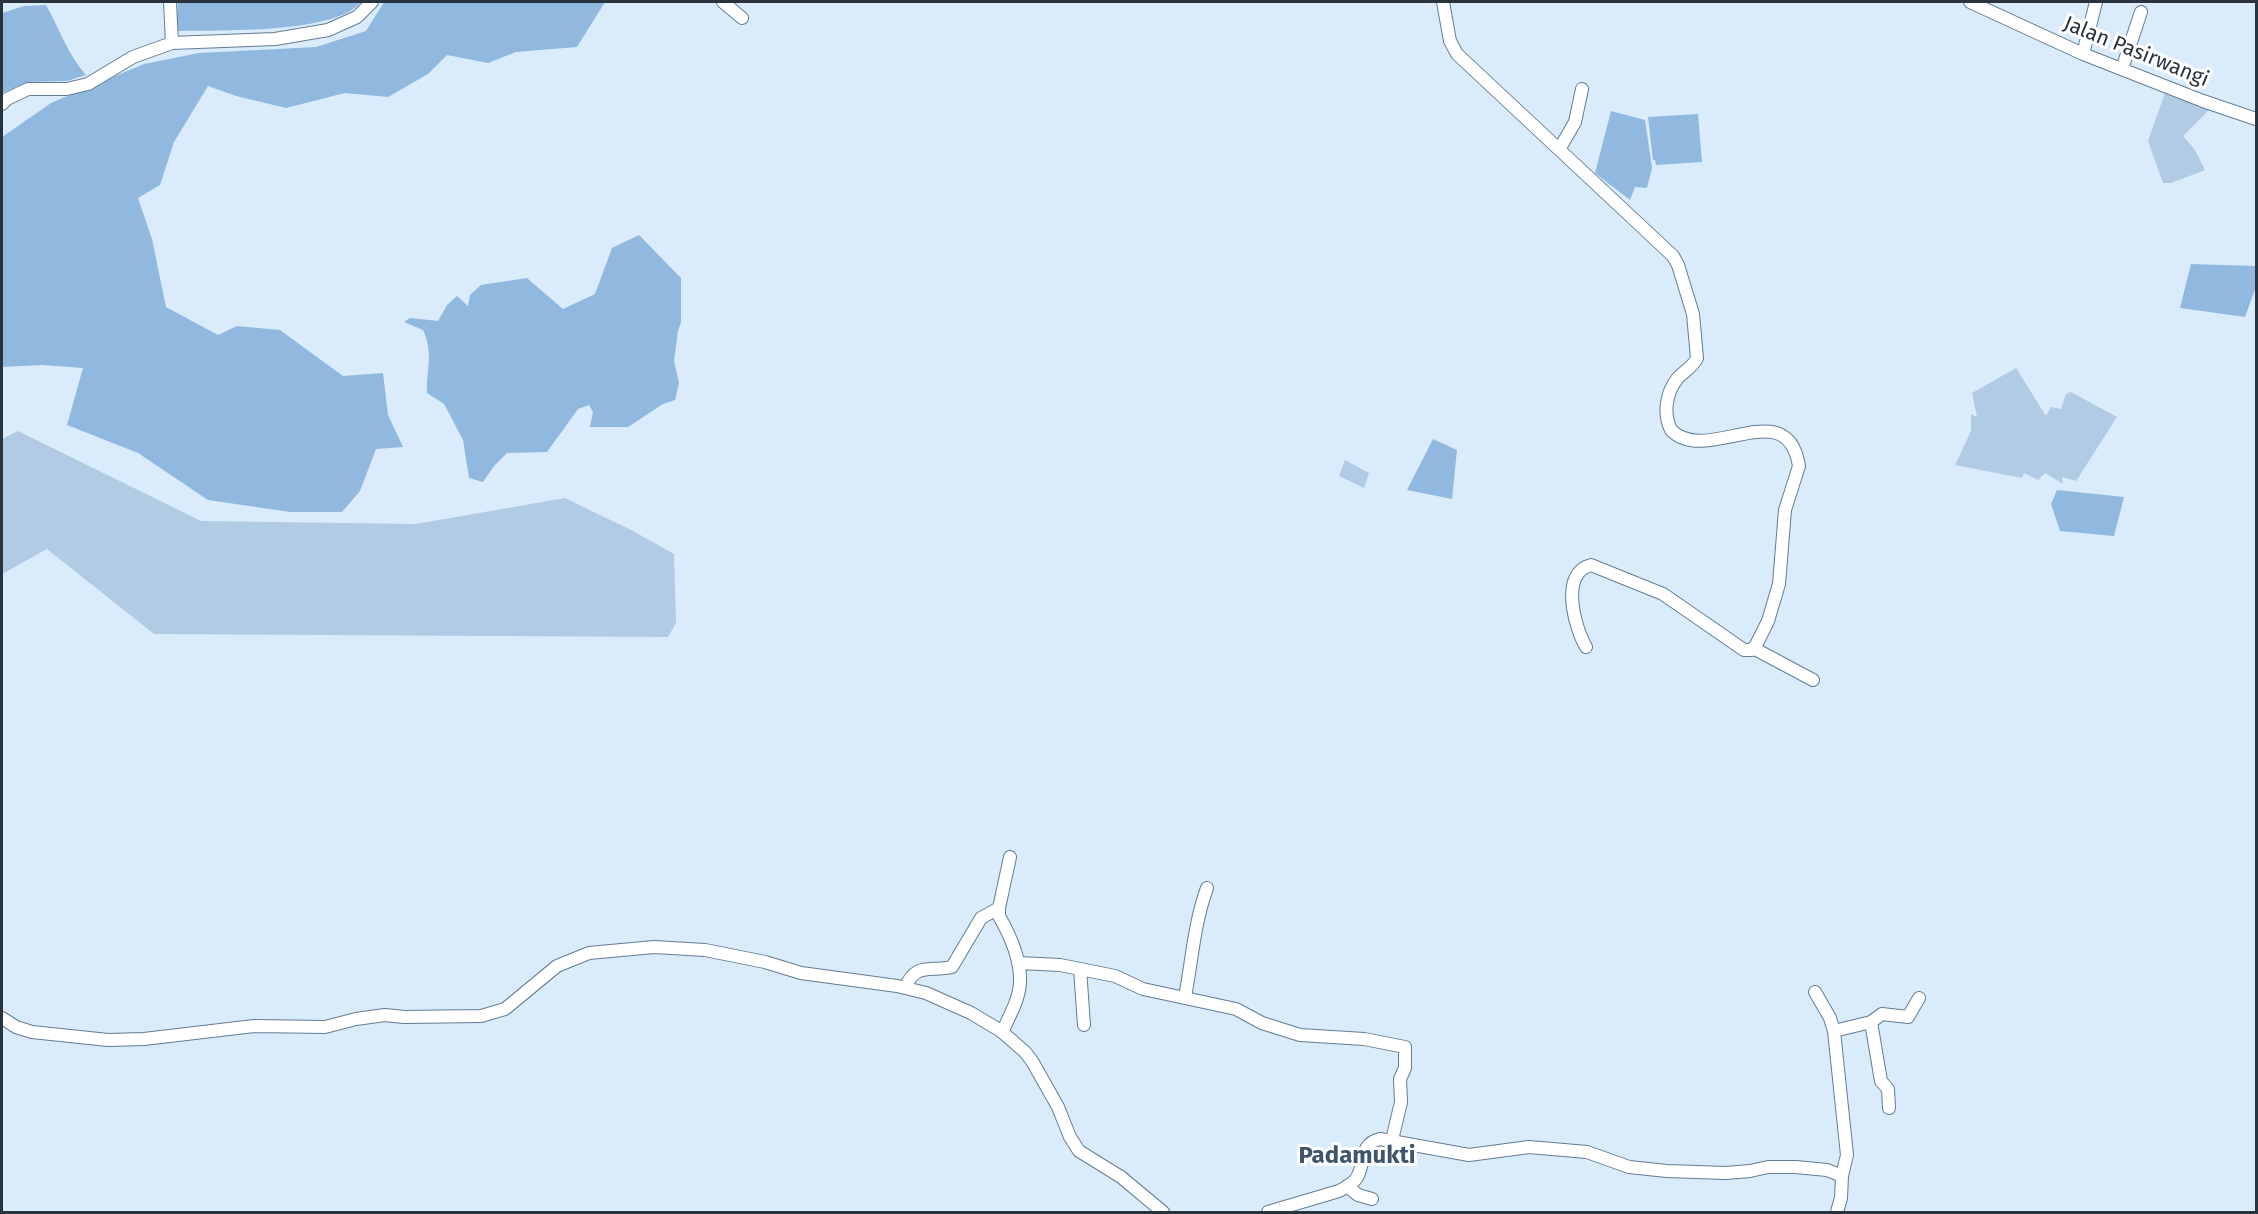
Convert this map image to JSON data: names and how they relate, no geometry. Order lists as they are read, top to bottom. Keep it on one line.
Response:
{"streets":{"street":["Jalan Pasirwangi"]},"districts":["Padamukti"]}
